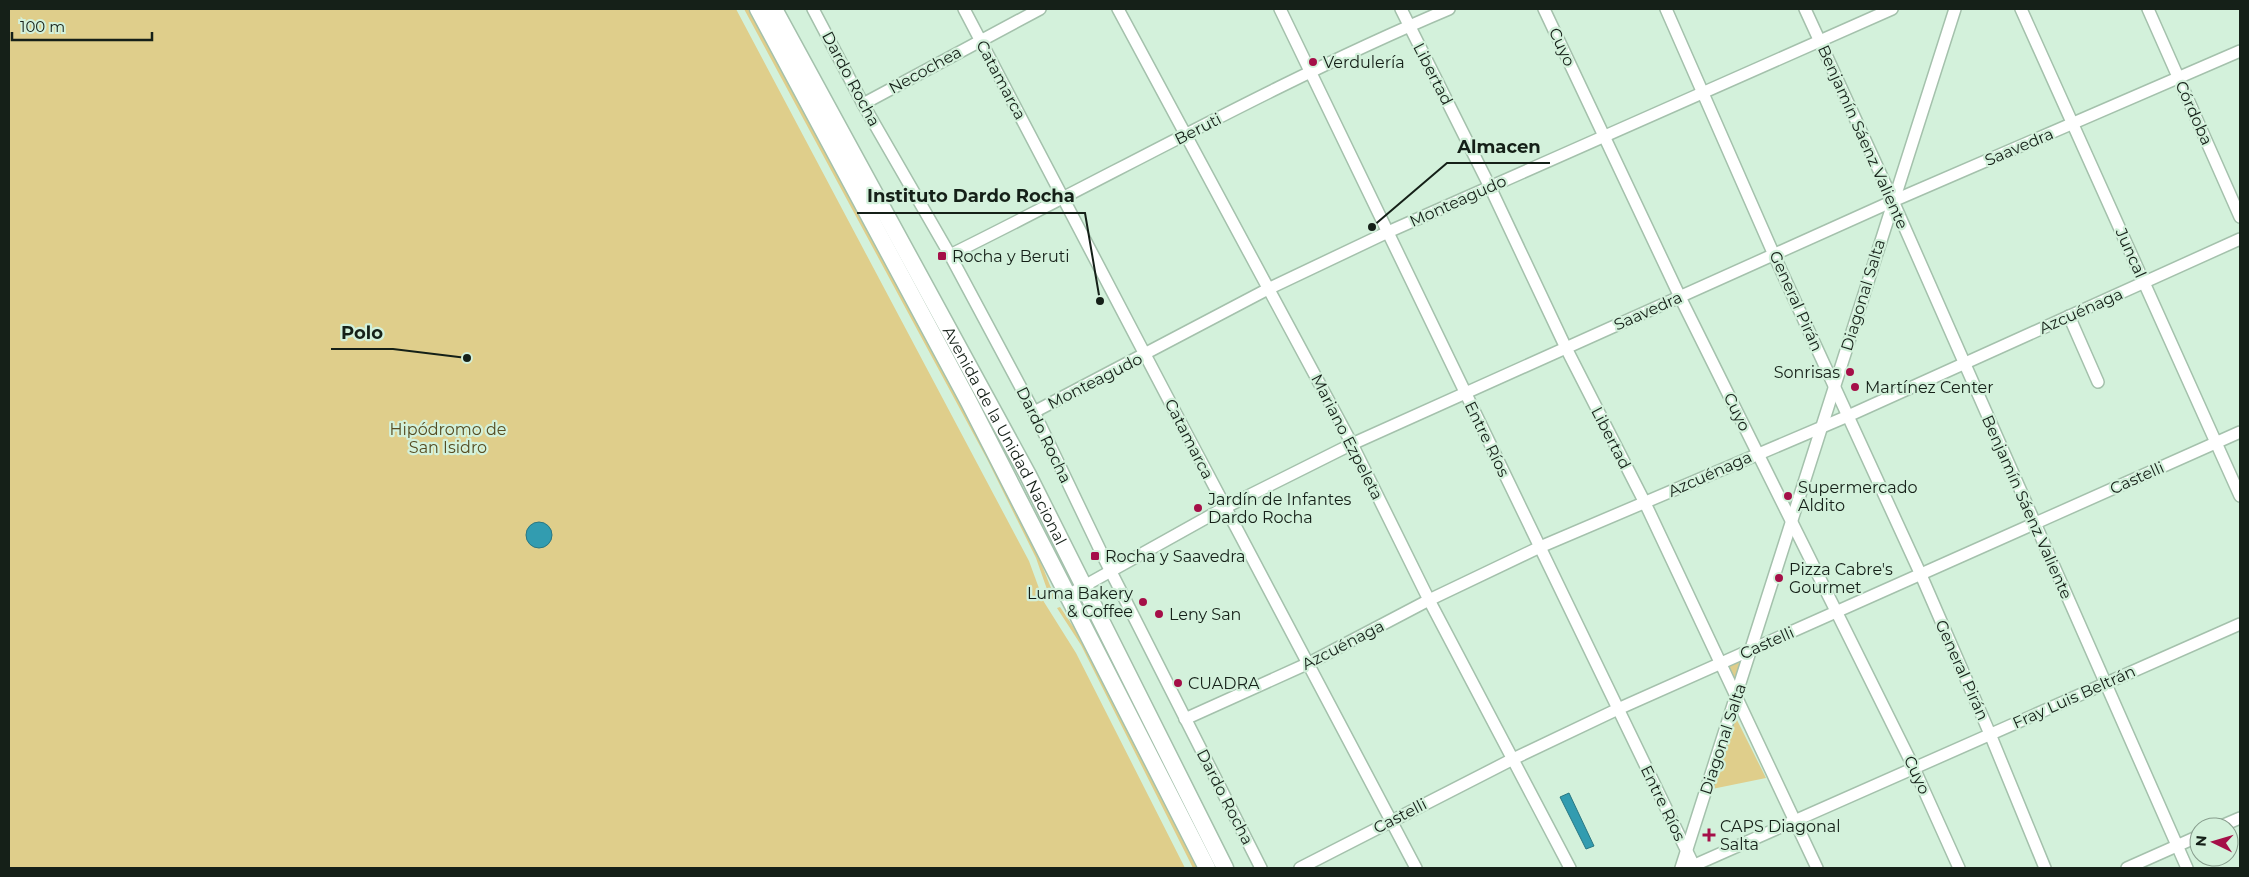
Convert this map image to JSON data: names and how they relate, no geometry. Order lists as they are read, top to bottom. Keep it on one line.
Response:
{"streets":{"main road":["Avenida de la Unidad Nacional"],"street":["Cuyo","Necochea","Libertad","Dardo Rocha","Catamarca","Córdoba","Beruti","Benjamín Sáenz Valiente","Saavedra","Monteagudo","Juncal","Diagonal Salta","General Pirán","Azcuénaga","Mariano Ezpeleta","Entre Ríos","Castelli","Fray Luis Beltrán"]},"crossings":[["Cuyo","Saavedra"],["Cuyo","Monteagudo"],["Cuyo","Diagonal Salta"],["Cuyo","Azcuénaga"],["Cuyo","Castelli"],["Cuyo","Fray Luis Beltrán"],["Necochea","Dardo Rocha"],["Necochea","Catamarca"],["Libertad","Beruti"],["Libertad","Saavedra"],["Libertad","Monteagudo"],["Libertad","Diagonal Salta"],["Libertad","Azcuénaga"],["Libertad","Castelli"],["Libertad","Fray Luis Beltrán"],["Dardo Rocha","Beruti"],["Dardo Rocha","Saavedra"],["Dardo Rocha","Monteagudo"],["Dardo Rocha","Azcuénaga"],["Catamarca","Beruti"],["Catamarca","Saavedra"],["Catamarca","Monteagudo"],["Catamarca","Azcuénaga"],["Catamarca","Castelli"],["Córdoba","Saavedra"],["Beruti","Mariano Ezpeleta"],["Beruti","Entre Ríos"],["Benjamín Sáenz Valiente","Saavedra"],["Benjamín Sáenz Valiente","Monteagudo"],["Benjamín Sáenz Valiente","Diagonal Salta"],["Benjamín Sáenz Valiente","Azcuénaga"],["Benjamín Sáenz Valiente","Castelli"],["Benjamín Sáenz Valiente","Fray Luis Beltrán"],["Saavedra","Juncal"],["Saavedra","Diagonal Salta"],["Saavedra","General Pirán"],["Saavedra","Avenida de la Unidad Nacional"],["Saavedra","Mariano Ezpeleta"],["Saavedra","Entre Ríos"],["Monteagudo","General Pirán"],["Monteagudo","Mariano Ezpeleta"],["Monteagudo","Entre Ríos"],["Juncal","Azcuénaga"],["Juncal","Castelli"],["Diagonal Salta","General Pirán"],["Diagonal Salta","Azcuénaga"],["Diagonal Salta","Entre Ríos"],["Diagonal Salta","Castelli"],["General Pirán","Azcuénaga"],["General Pirán","Castelli"],["General Pirán","Fray Luis Beltrán"],["Azcuénaga","Mariano Ezpeleta"],["Azcuénaga","Entre Ríos"],["Mariano Ezpeleta","Castelli"],["Entre Ríos","Castelli"],["Entre Ríos","Fray Luis Beltrán"]],"parks":["Hipódromo de San Isidro"],"places":{"other":["Verdulería","Almacen","Instituto Dardo Rocha","Polo","Sonrisas","Martínez Center","Supermercado Aldito","Jardín de Infantes Dardo Rocha","Pizza Cabre's Gourmet","Luma Bakery & Coffee","Leny San","CUADRA"],"transit":["Rocha y Beruti","Rocha y Saavedra"],"health":["CAPS Diagonal Salta"]},"scale_bar":"100 m","north":"left"}
